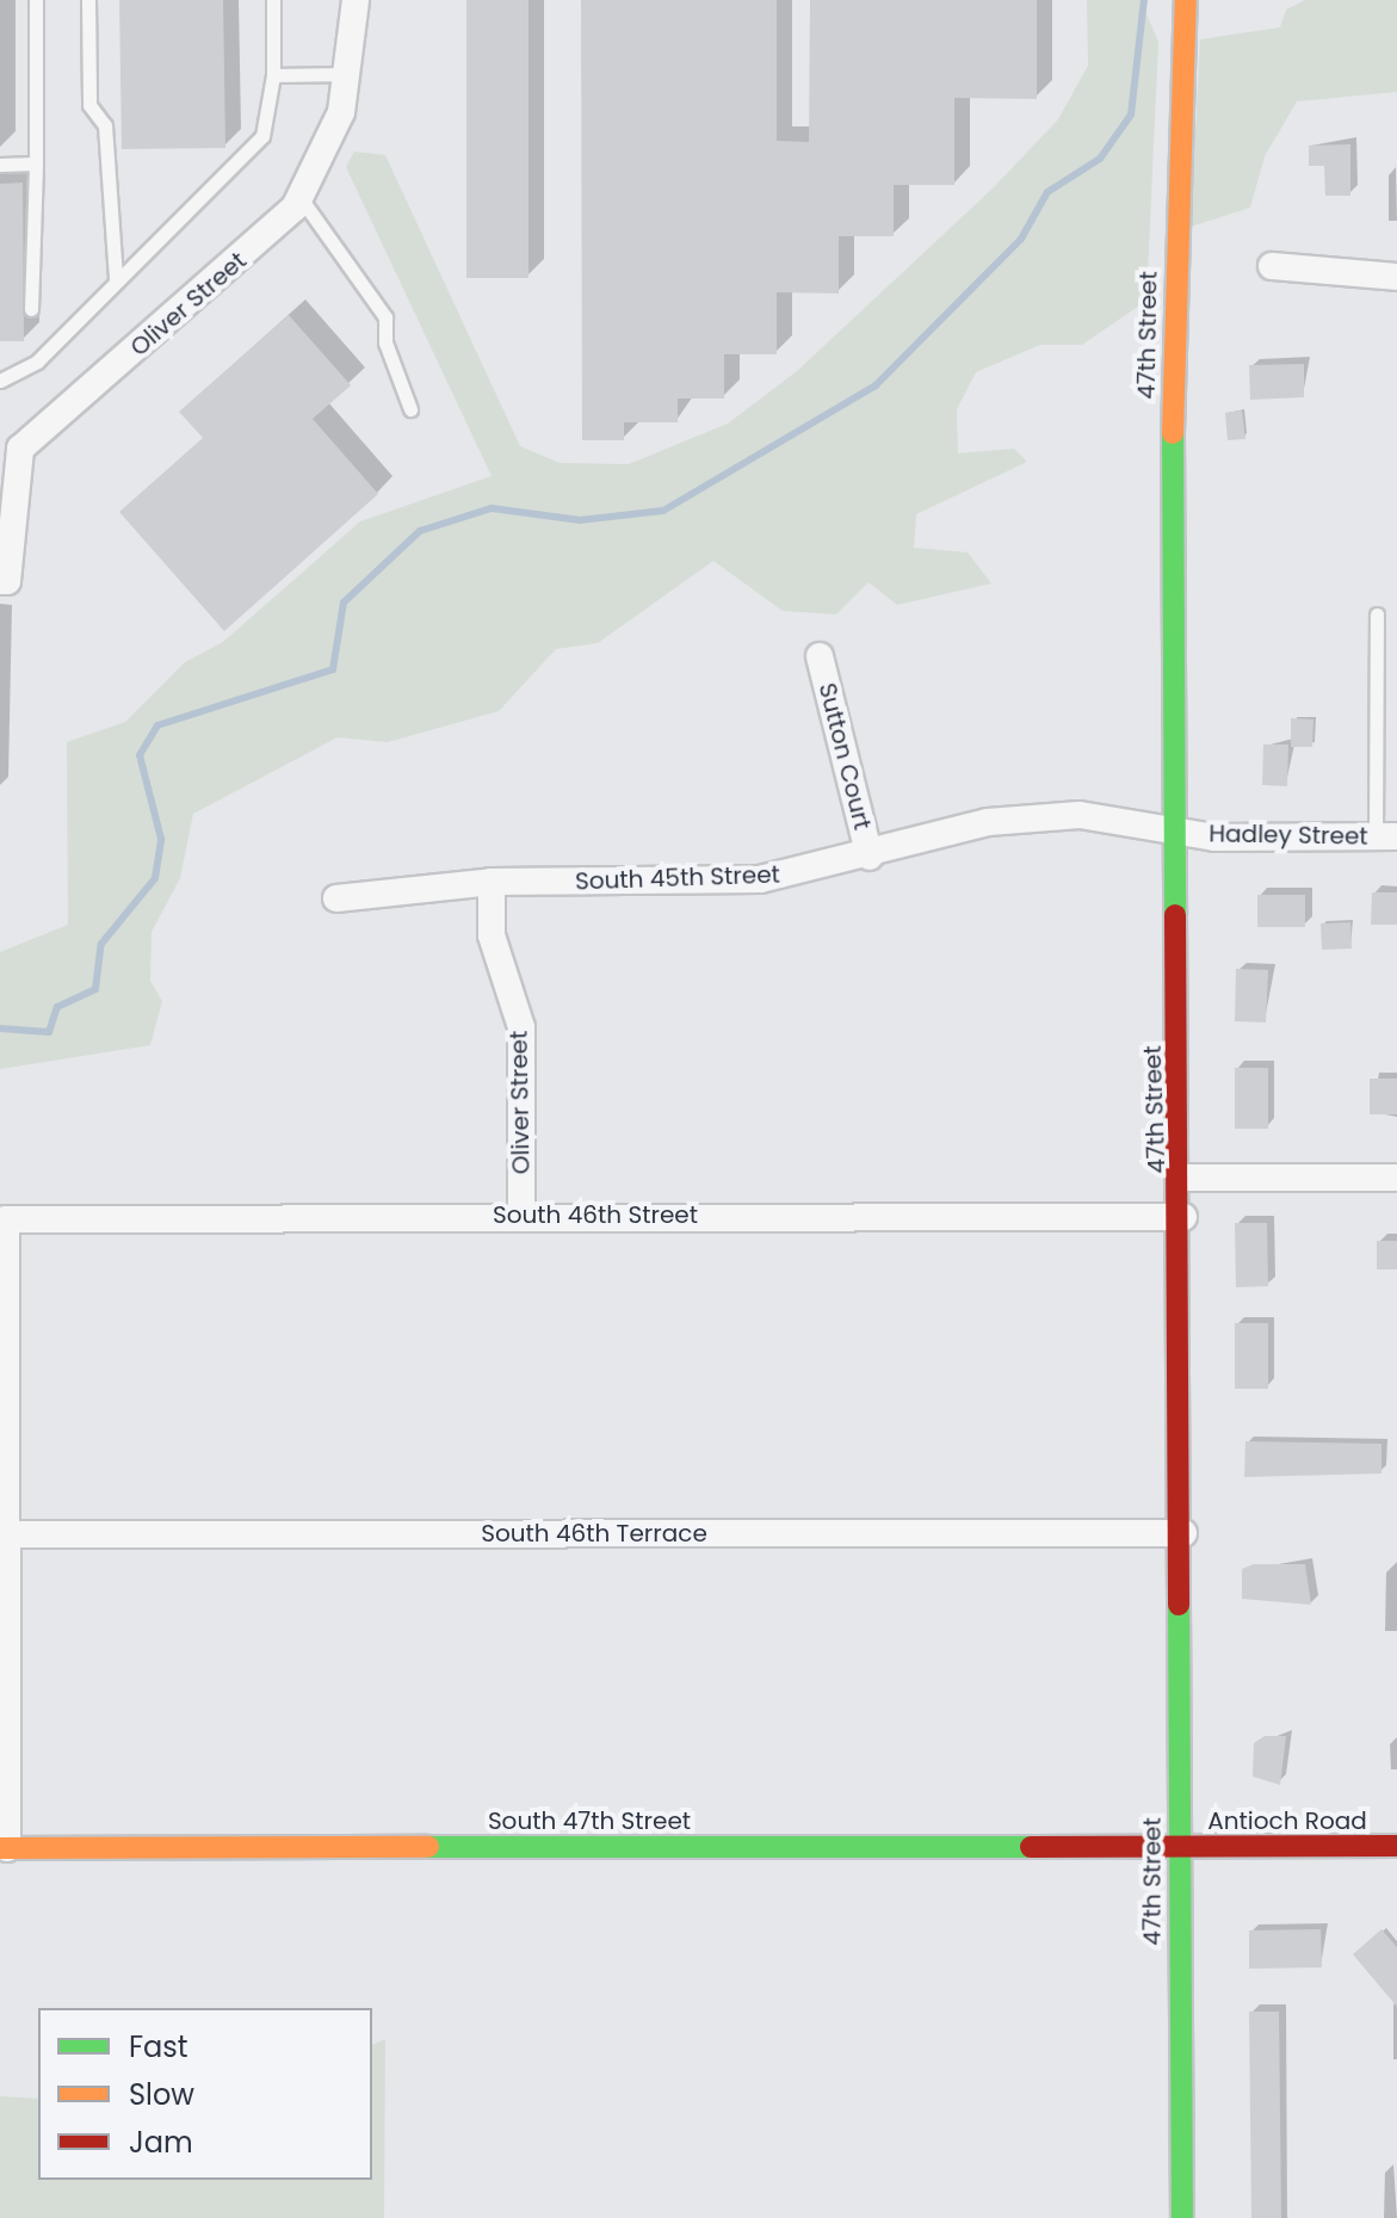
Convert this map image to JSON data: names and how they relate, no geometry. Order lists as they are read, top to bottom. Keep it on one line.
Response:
{"streets":{"street":["Oliver Street","47th Street","Sutton Court","Hadley Street","South 45th Street","South 46th Street","South 46th Terrace","South 47th Street","Antioch Road"]},"crossings":[["Oliver Street","South 45th Street"],["Oliver Street","South 46th Street"],["47th Street","Hadley Street"],["47th Street","South 45th Street"],["47th Street","South 46th Street"],["47th Street","South 46th Terrace"],["47th Street","South 47th Street"],["47th Street","Antioch Road"],["Sutton Court","South 45th Street"],["Hadley Street","South 45th Street"],["South 46th Street","South 46th Terrace"],["South 47th Street","Antioch Road"]],"legend":["Fast","Slow","Jam"]}
